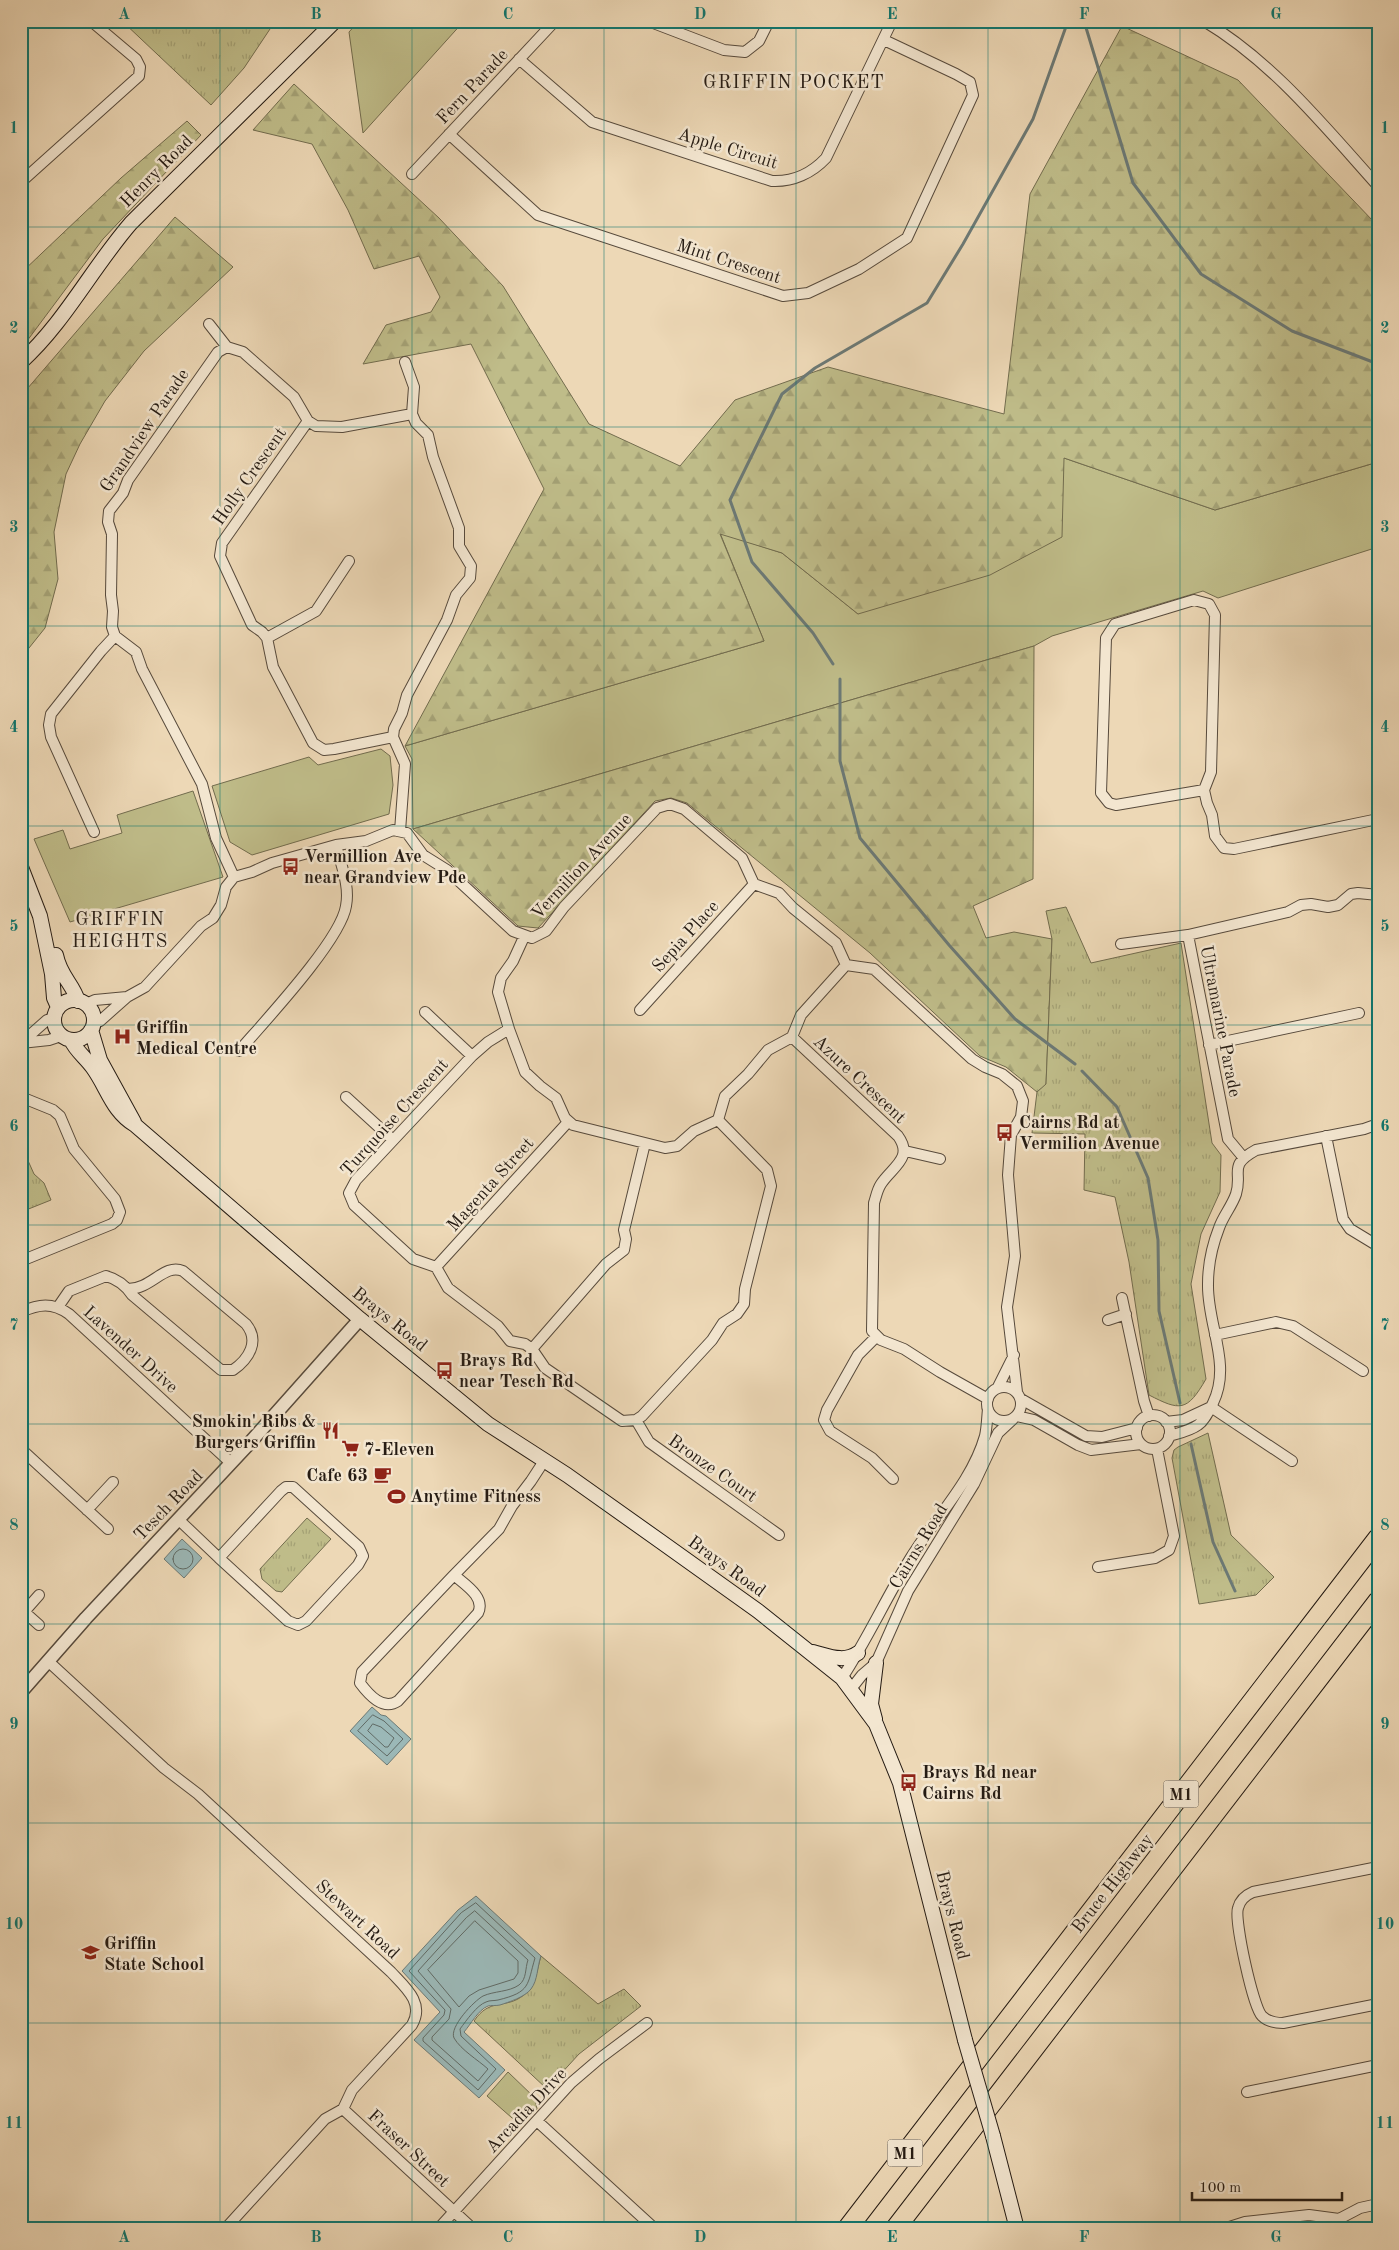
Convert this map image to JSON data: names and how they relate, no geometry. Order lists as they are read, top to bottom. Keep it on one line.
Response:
{"streets":{"highway":["M1","Bruce Highway"],"main road":["Henry Road","Brays Road"],"street":["Fern Parade","Apple Circuit","Mint Crescent","Grandview Parade","Holly Crescent","Vermilion Avenue","Sepia Place","Ultramarine Parade","Azure Crescent","Turquoise Crescent","Magenta Street","Lavender Drive","Bronze Court","Tesch Road","Cairns Road","Stewart Road","Arcadia Drive","Fraser Street"]},"crossings":[["Fern Parade","Apple Circuit"],["Fern Parade","Mint Crescent"],["Apple Circuit","Mint Crescent"],["Vermilion Avenue","Sepia Place"],["Turquoise Crescent","Magenta Street"],["Brays Road","Tesch Road"],["Brays Road","Cairns Road"],["Lavender Drive","Tesch Road"],["Tesch Road","Stewart Road"],["Stewart Road","Fraser Street"],["Arcadia Drive","Fraser Street"]],"districts":["GRIFFIN POCKET","GRIFFIN HEIGHTS"],"places":{"bus stop":["Vermillion Ave near Grandview Pde","Cairns Rd at Vermilion Avenue","Brays Rd near Tesch Rd","Brays Rd near Cairns Rd"],"hospital":["Griffin Medical Centre"],"restaurant":["Smokin' Ribs & Burgers Griffin"],"supermarket":["7-Eleven"],"cafe":["Cafe 63"],"sports":["Anytime Fitness"],"school or university":["Griffin State School"]},"scale_bar":"100 m","grid":{"columns":["A","B","C","D","E","F","G"],"rows":["1","2","3","4","5","6","7","8","9","10","11"]}}
